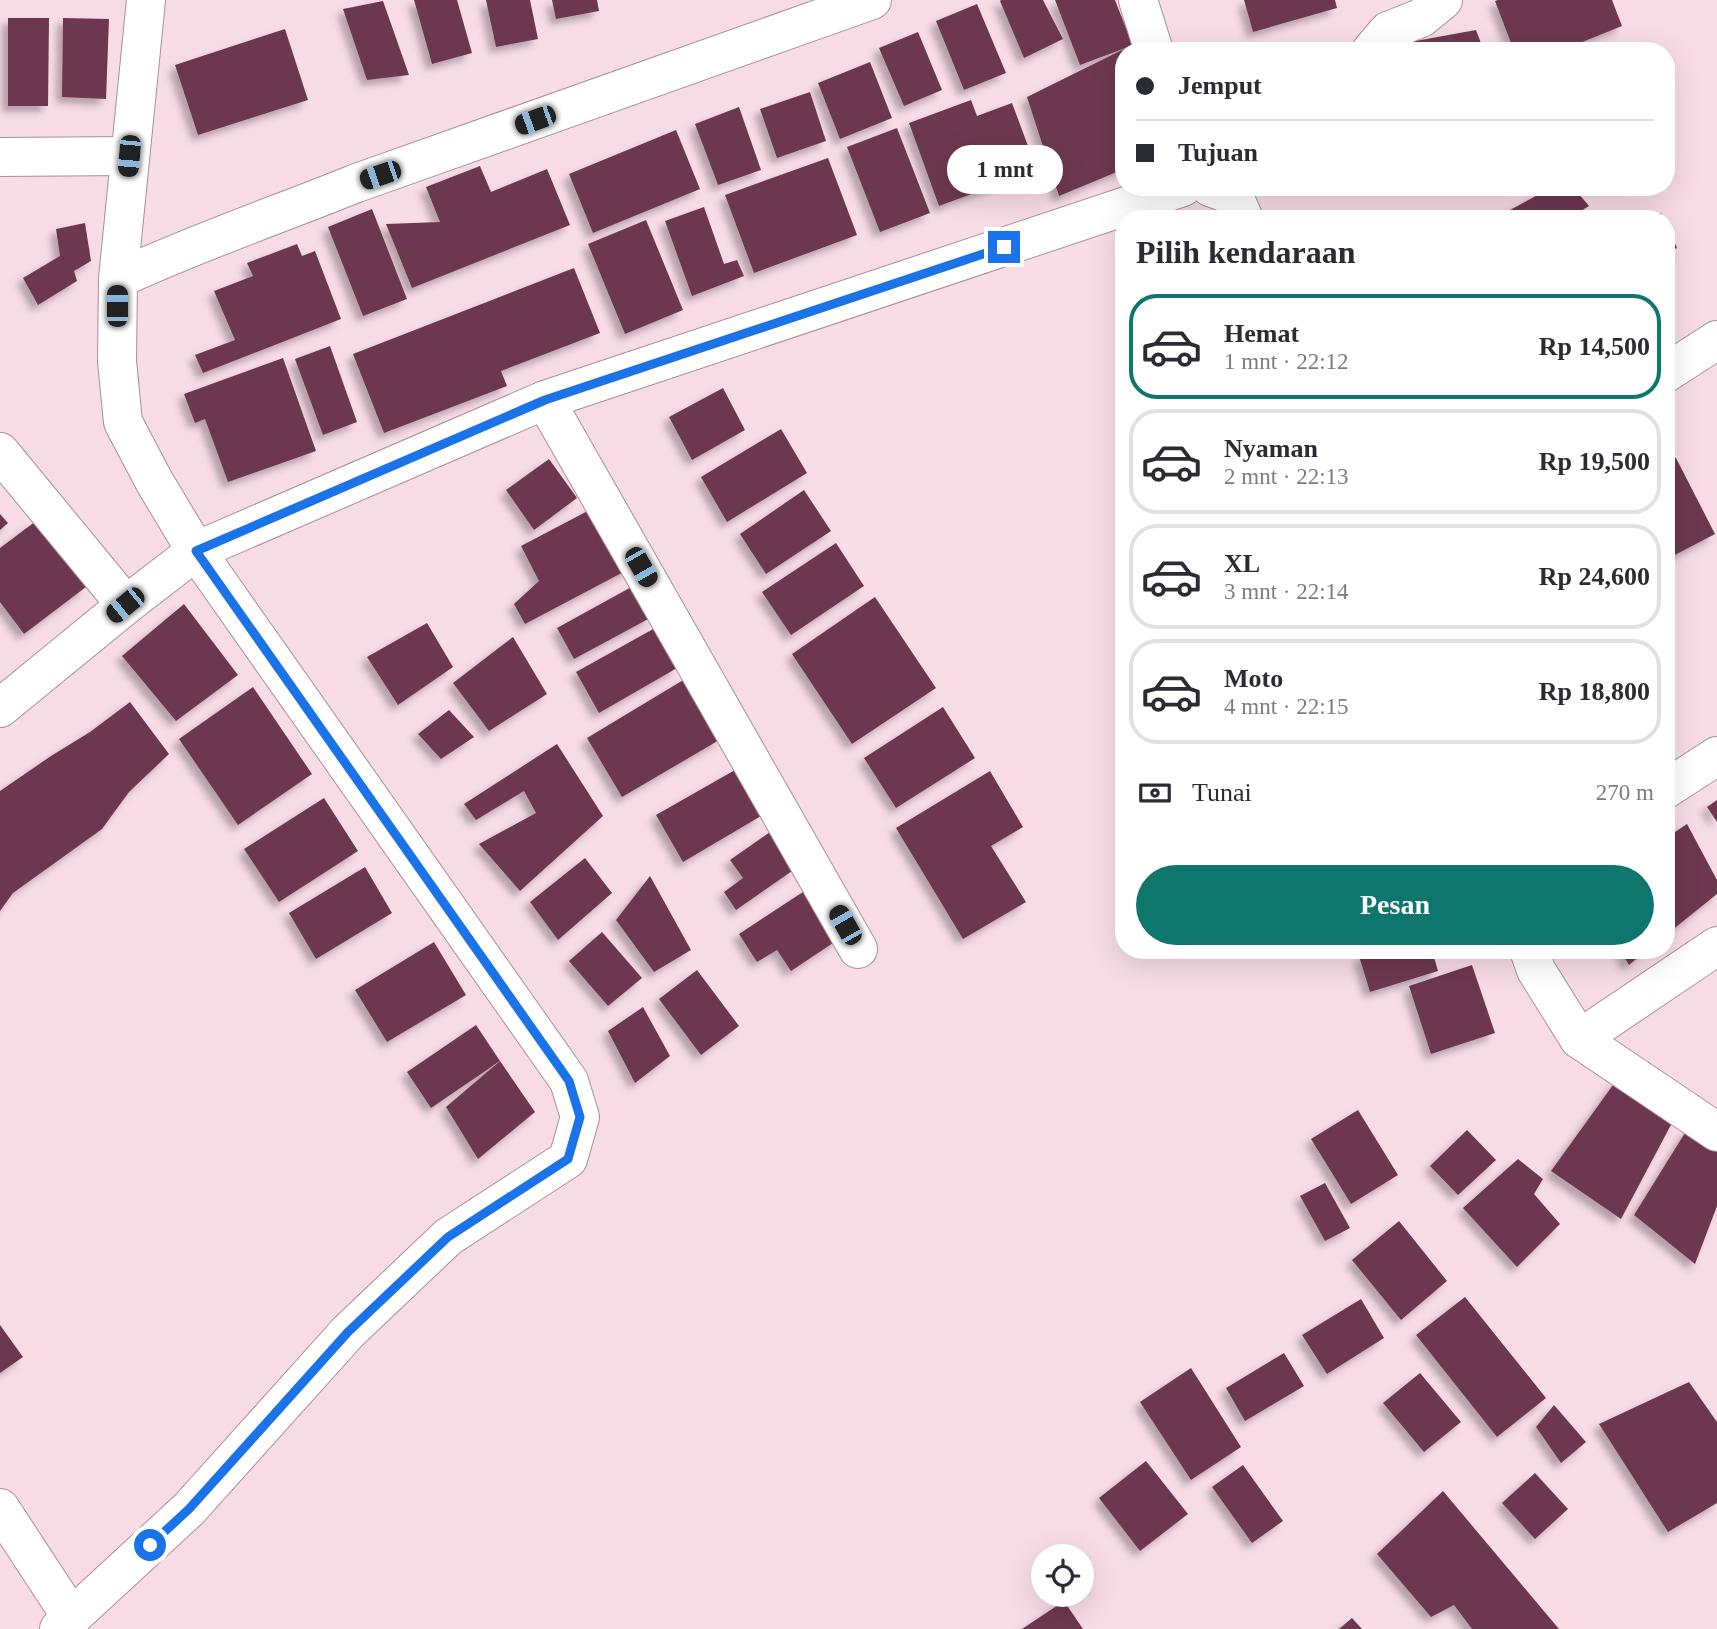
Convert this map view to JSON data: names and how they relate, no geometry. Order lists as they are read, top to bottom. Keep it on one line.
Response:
{"page":{"banner":["Jemput","Tujuan"],"bubble":"1 mnt","heading":"Pilih kendaraan","list":[{"name":"Hemat","note":"1 mnt · 22:12","value":"Rp 14,500"},{"name":"Nyaman","note":"2 mnt · 22:13","value":"Rp 19,500"},{"name":"XL","note":"3 mnt · 22:14","value":"Rp 24,600"},{"name":"Moto","note":"4 mnt · 22:15","value":"Rp 18,800"}],"pay":["Tunai","270 m"],"buttons":"Pesan"}}
